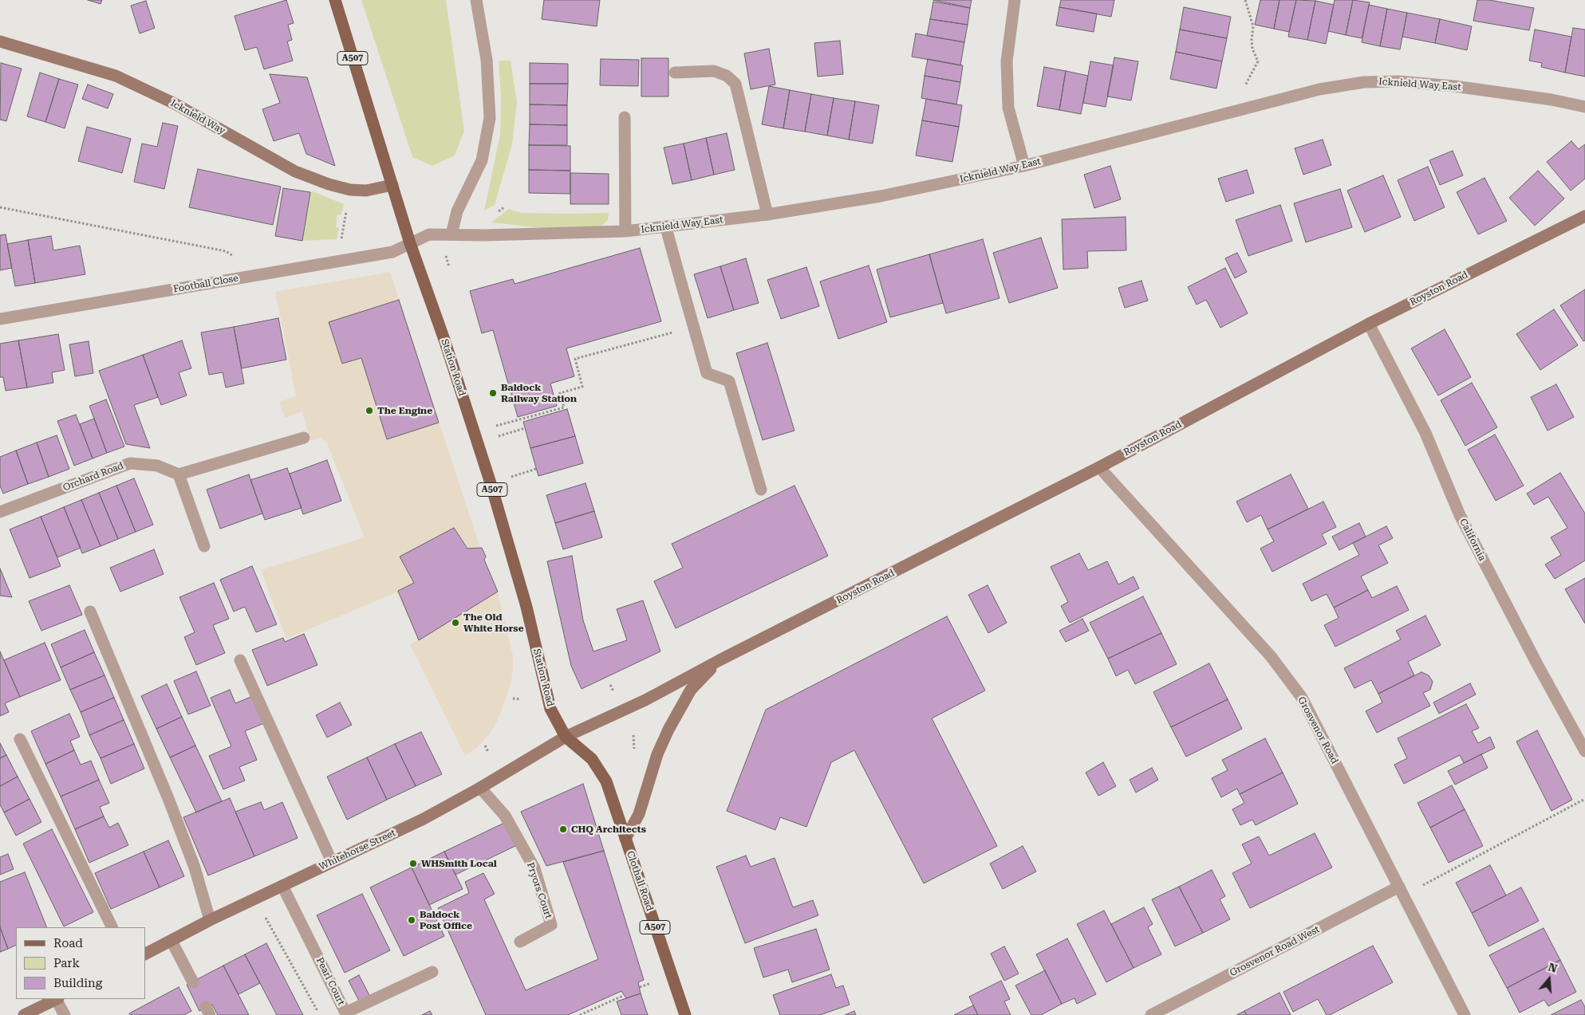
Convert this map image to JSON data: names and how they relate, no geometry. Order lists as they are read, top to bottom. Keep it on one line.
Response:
{"streets":{"main road":["A507","Icknield Way","Royston Road","Station Road","Whitehorse Street","Clothall Road"],"street":["Icknield Way East","Football Close","Orchard Road","California","Grosvenor Road","Pryors Court","Grosvenor Road West","Pearl Court"]},"crossings":[["Icknield Way East","Football Close"],["Icknield Way East","Station Road"],["Icknield Way","Station Road"],["Football Close","Station Road"],["Royston Road","Station Road"],["Royston Road","California"],["Royston Road","Grosvenor Road"],["Royston Road","Whitehorse Street"],["Royston Road","Clothall Road"],["Station Road","Whitehorse Street"],["Station Road","Clothall Road"],["Grosvenor Road","Grosvenor Road West"],["Whitehorse Street","Clothall Road"],["Whitehorse Street","Pryors Court"],["Whitehorse Street","Pearl Court"]],"places":["Baldock Railway Station","The Engine","The Old White Horse","CHQ Architects","WHSmith Local","Baldock Post Office"],"legend":["Road","Park","Building"],"north":"top"}
